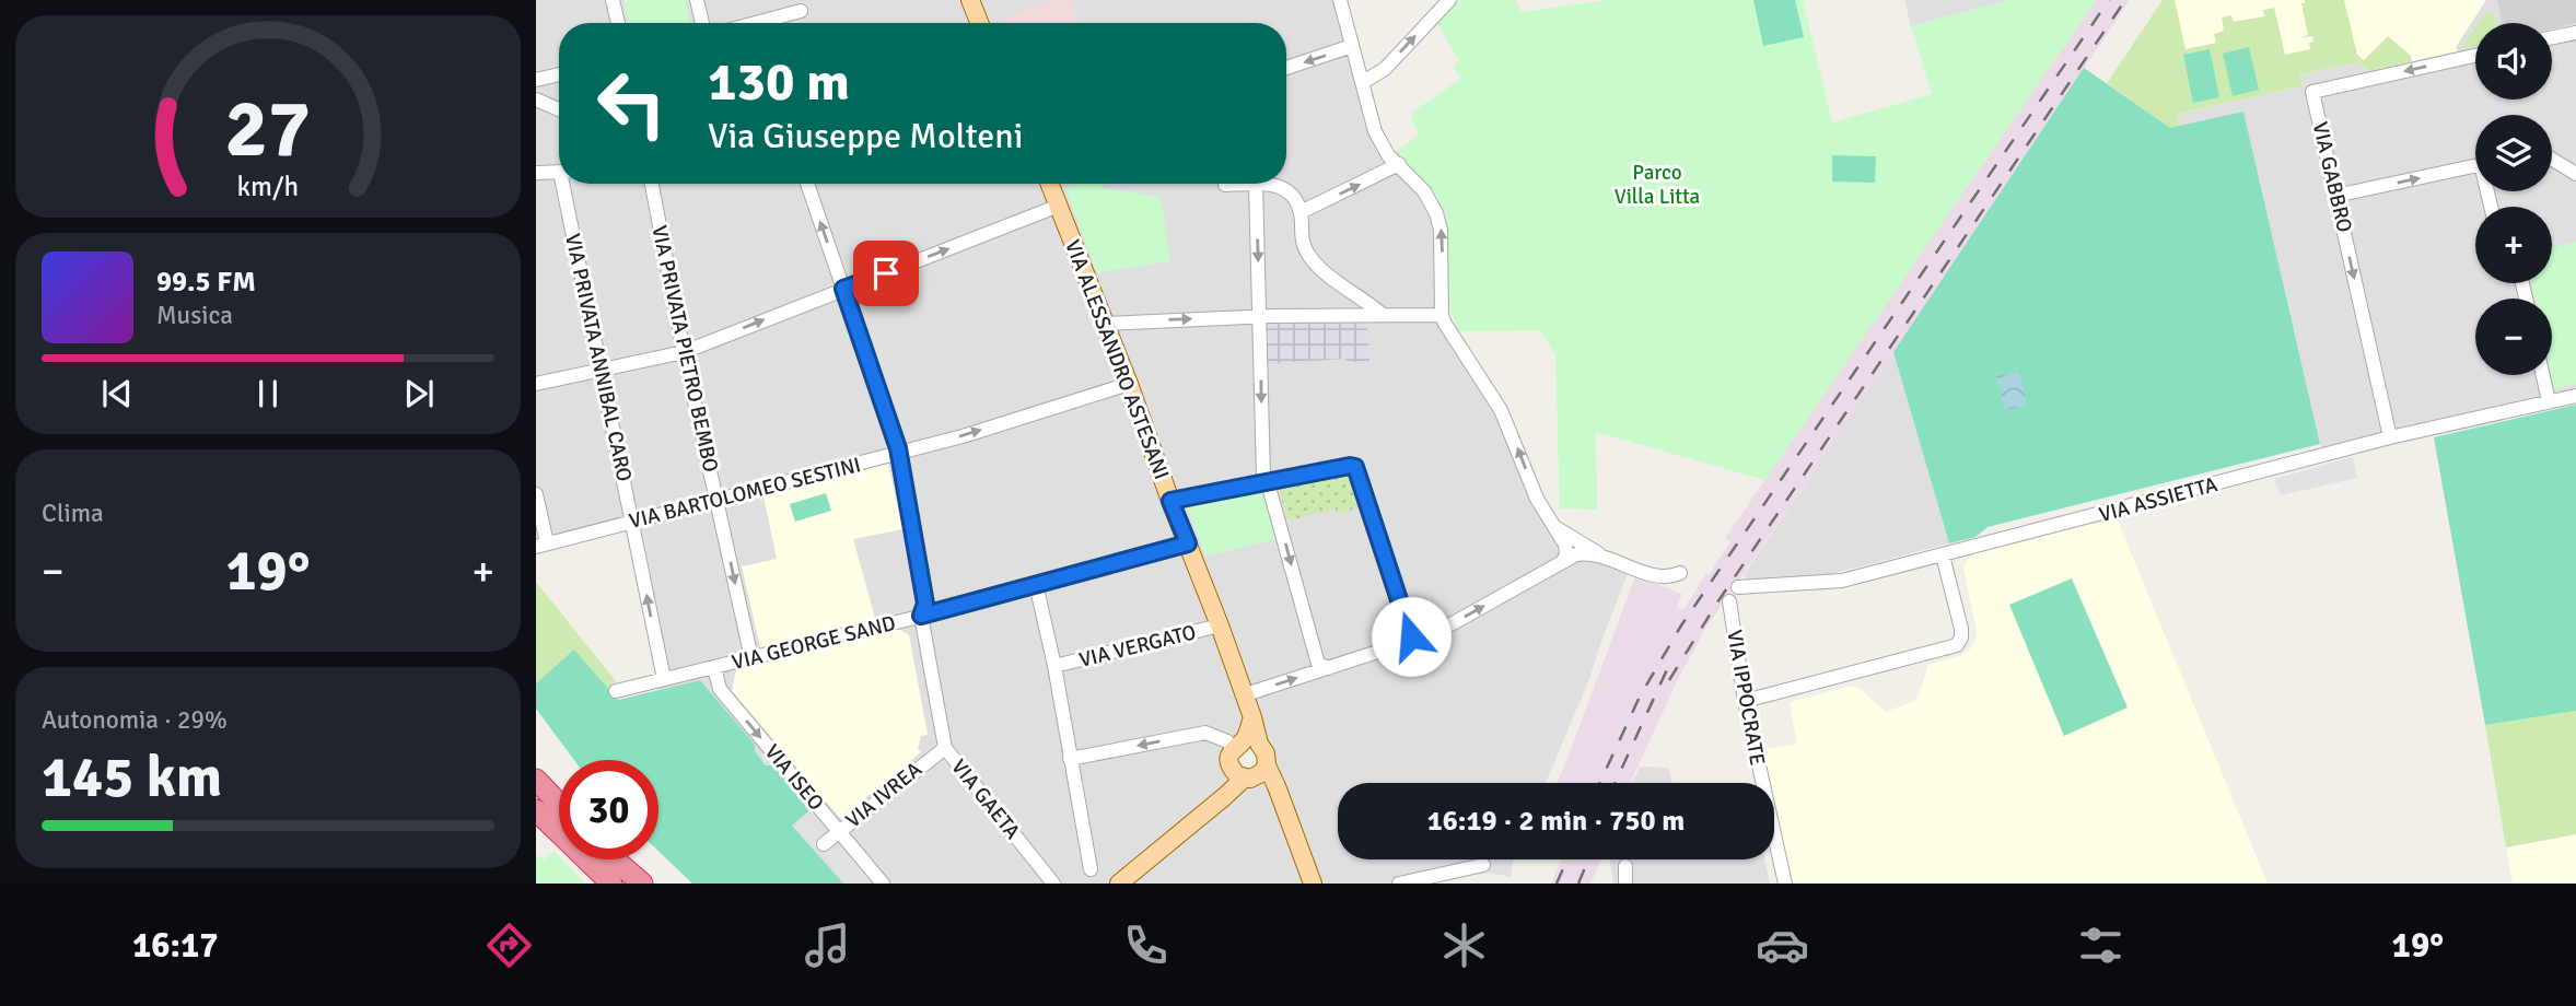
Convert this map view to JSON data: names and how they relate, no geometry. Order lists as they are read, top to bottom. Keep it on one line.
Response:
{"streets":{"main road":["VIA ALESSANDRO ASTESANI"],"street":["VIA GABBRO","VIA PRIVATA PIETRO BEMBO","VIA PRIVATA ANNIBAL CARO","VIA BARTOLOMEO SESTINI","VIA ASSIETTA","VIA GEORGE SAND","VIA VERGATO","VIA IPPOCRATE","VIA ISEO","VIA IVREA","VIA GAETA"]},"crossings":[["VIA GABBRO","VIA ASSIETTA"],["VIA PRIVATA PIETRO BEMBO","VIA BARTOLOMEO SESTINI"],["VIA PRIVATA PIETRO BEMBO","VIA GEORGE SAND"],["VIA PRIVATA ANNIBAL CARO","VIA BARTOLOMEO SESTINI"],["VIA PRIVATA ANNIBAL CARO","VIA GEORGE SAND"],["VIA ALESSANDRO ASTESANI","VIA BARTOLOMEO SESTINI"],["VIA ALESSANDRO ASTESANI","VIA GEORGE SAND"],["VIA ALESSANDRO ASTESANI","VIA VERGATO"],["VIA BARTOLOMEO SESTINI","VIA GAETA"],["VIA GEORGE SAND","VIA ISEO"],["VIA GEORGE SAND","VIA GAETA"],["VIA ISEO","VIA IVREA"],["VIA IVREA","VIA GAETA"]],"one_way":["VIA BARTOLOMEO SESTINI","VIA ISEO"],"parks":["Parco Villa Litta"],"page":{"map_buttons":["+","−"],"turn":["130 m","Via Giuseppe Molteni"],"song":["99.5 FM","Musica"],"tile":["Clima",["Autonomia · 29%","145 km"]],"heat":["−","19°","+"],"limit":"30","trip":"16:19 · 2 min · 750 m","tabs":["16:17","19°"],"gauge":["27","km/h"]}}
